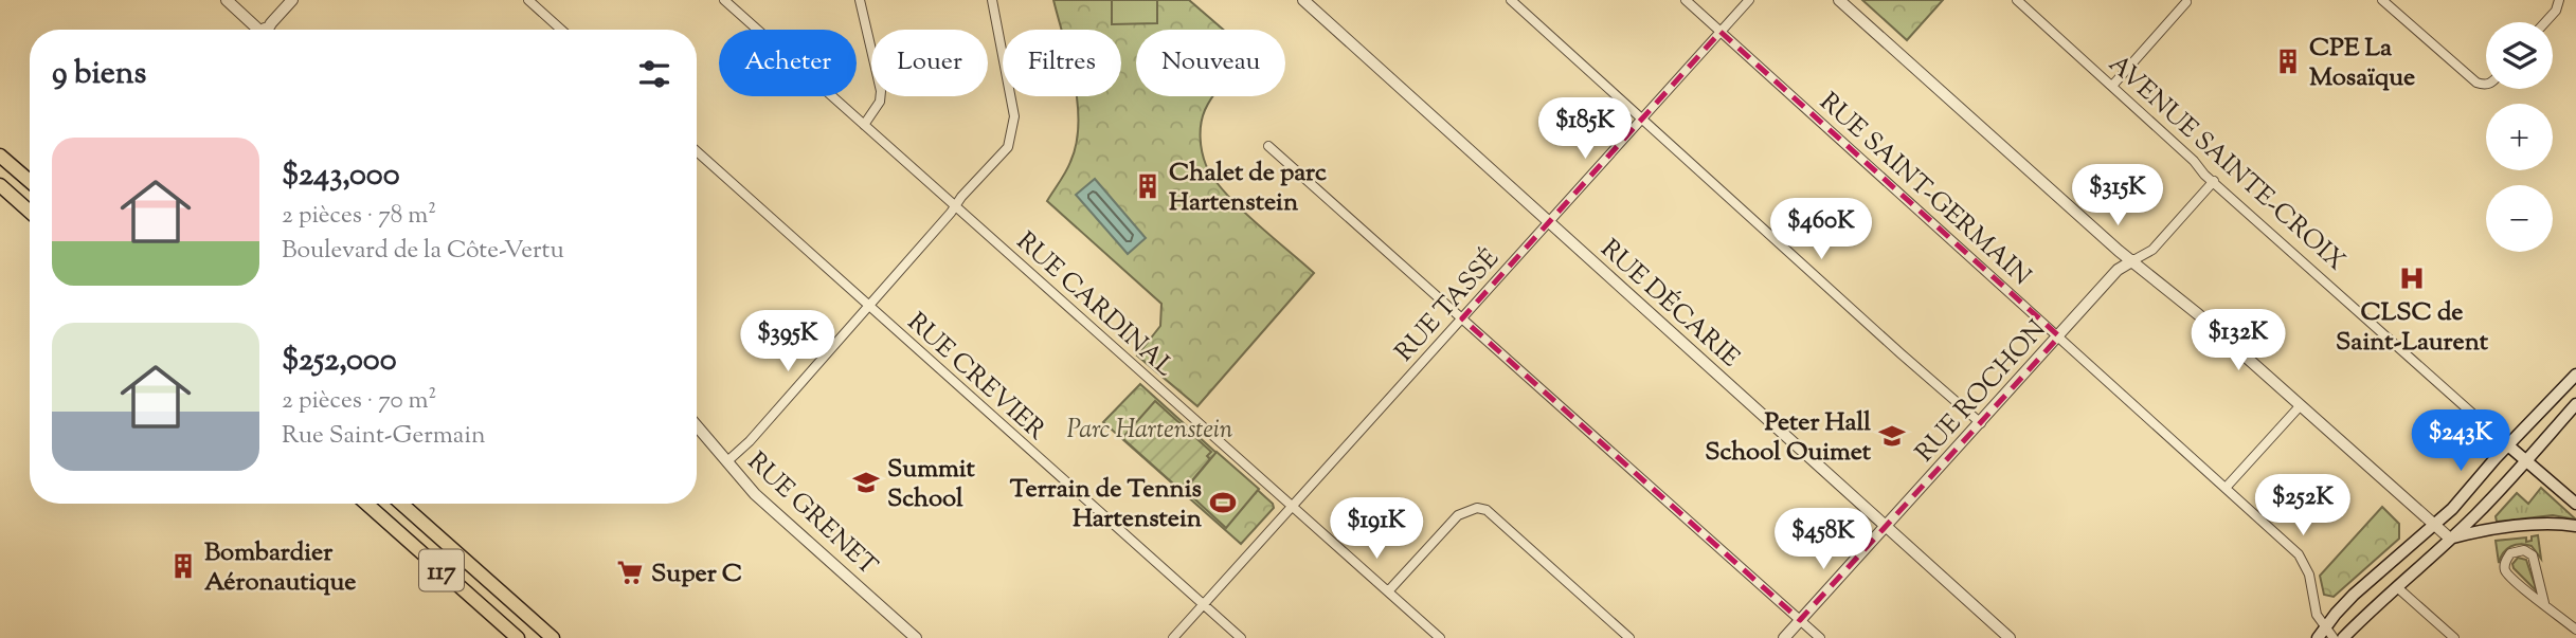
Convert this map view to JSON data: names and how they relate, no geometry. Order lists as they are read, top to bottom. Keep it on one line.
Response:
{"streets":{"main road":["AVENUE SAINTE-CROIX","117"],"street":["RUE SAINT-GERMAIN","RUE DÉCARIE","RUE CARDINAL","RUE TASSÉ","RUE CREVIER","RUE ROCHON","RUE GRENET"]},"crossings":[["AVENUE SAINTE-CROIX","RUE ROCHON"],["RUE SAINT-GERMAIN","RUE TASSÉ"],["RUE SAINT-GERMAIN","RUE ROCHON"],["RUE DÉCARIE","RUE TASSÉ"],["RUE DÉCARIE","RUE ROCHON"],["RUE CARDINAL","RUE TASSÉ"],["RUE TASSÉ","RUE CREVIER"]],"parks":["Parc Hartenstein"],"places":{"building":["CPE La Mosaïque","Chalet de parc Hartenstein","Bombardier Aéronautique"],"hospital":["CLSC de Saint-Laurent"],"school or university":["Peter Hall School Ouimet","Summit School"],"sports":["Terrain de Tennis Hartenstein"],"supermarket":["Super C"]},"page":{"map_buttons":["+","−"],"chip":["Acheter","Louer","Filtres","Nouveau"],"heading":"9 biens","price":["$185K","$315K","$460K","$132K","$395K","$243K","$252K","$191K","$458K"],"list":[{"name":"$243,000","note":"2 pièces · 78 m² · Boulevard de la Côte-Vertu"},{"name":"$252,000","note":"2 pièces · 70 m² · Rue Saint-Germain"}]}}
